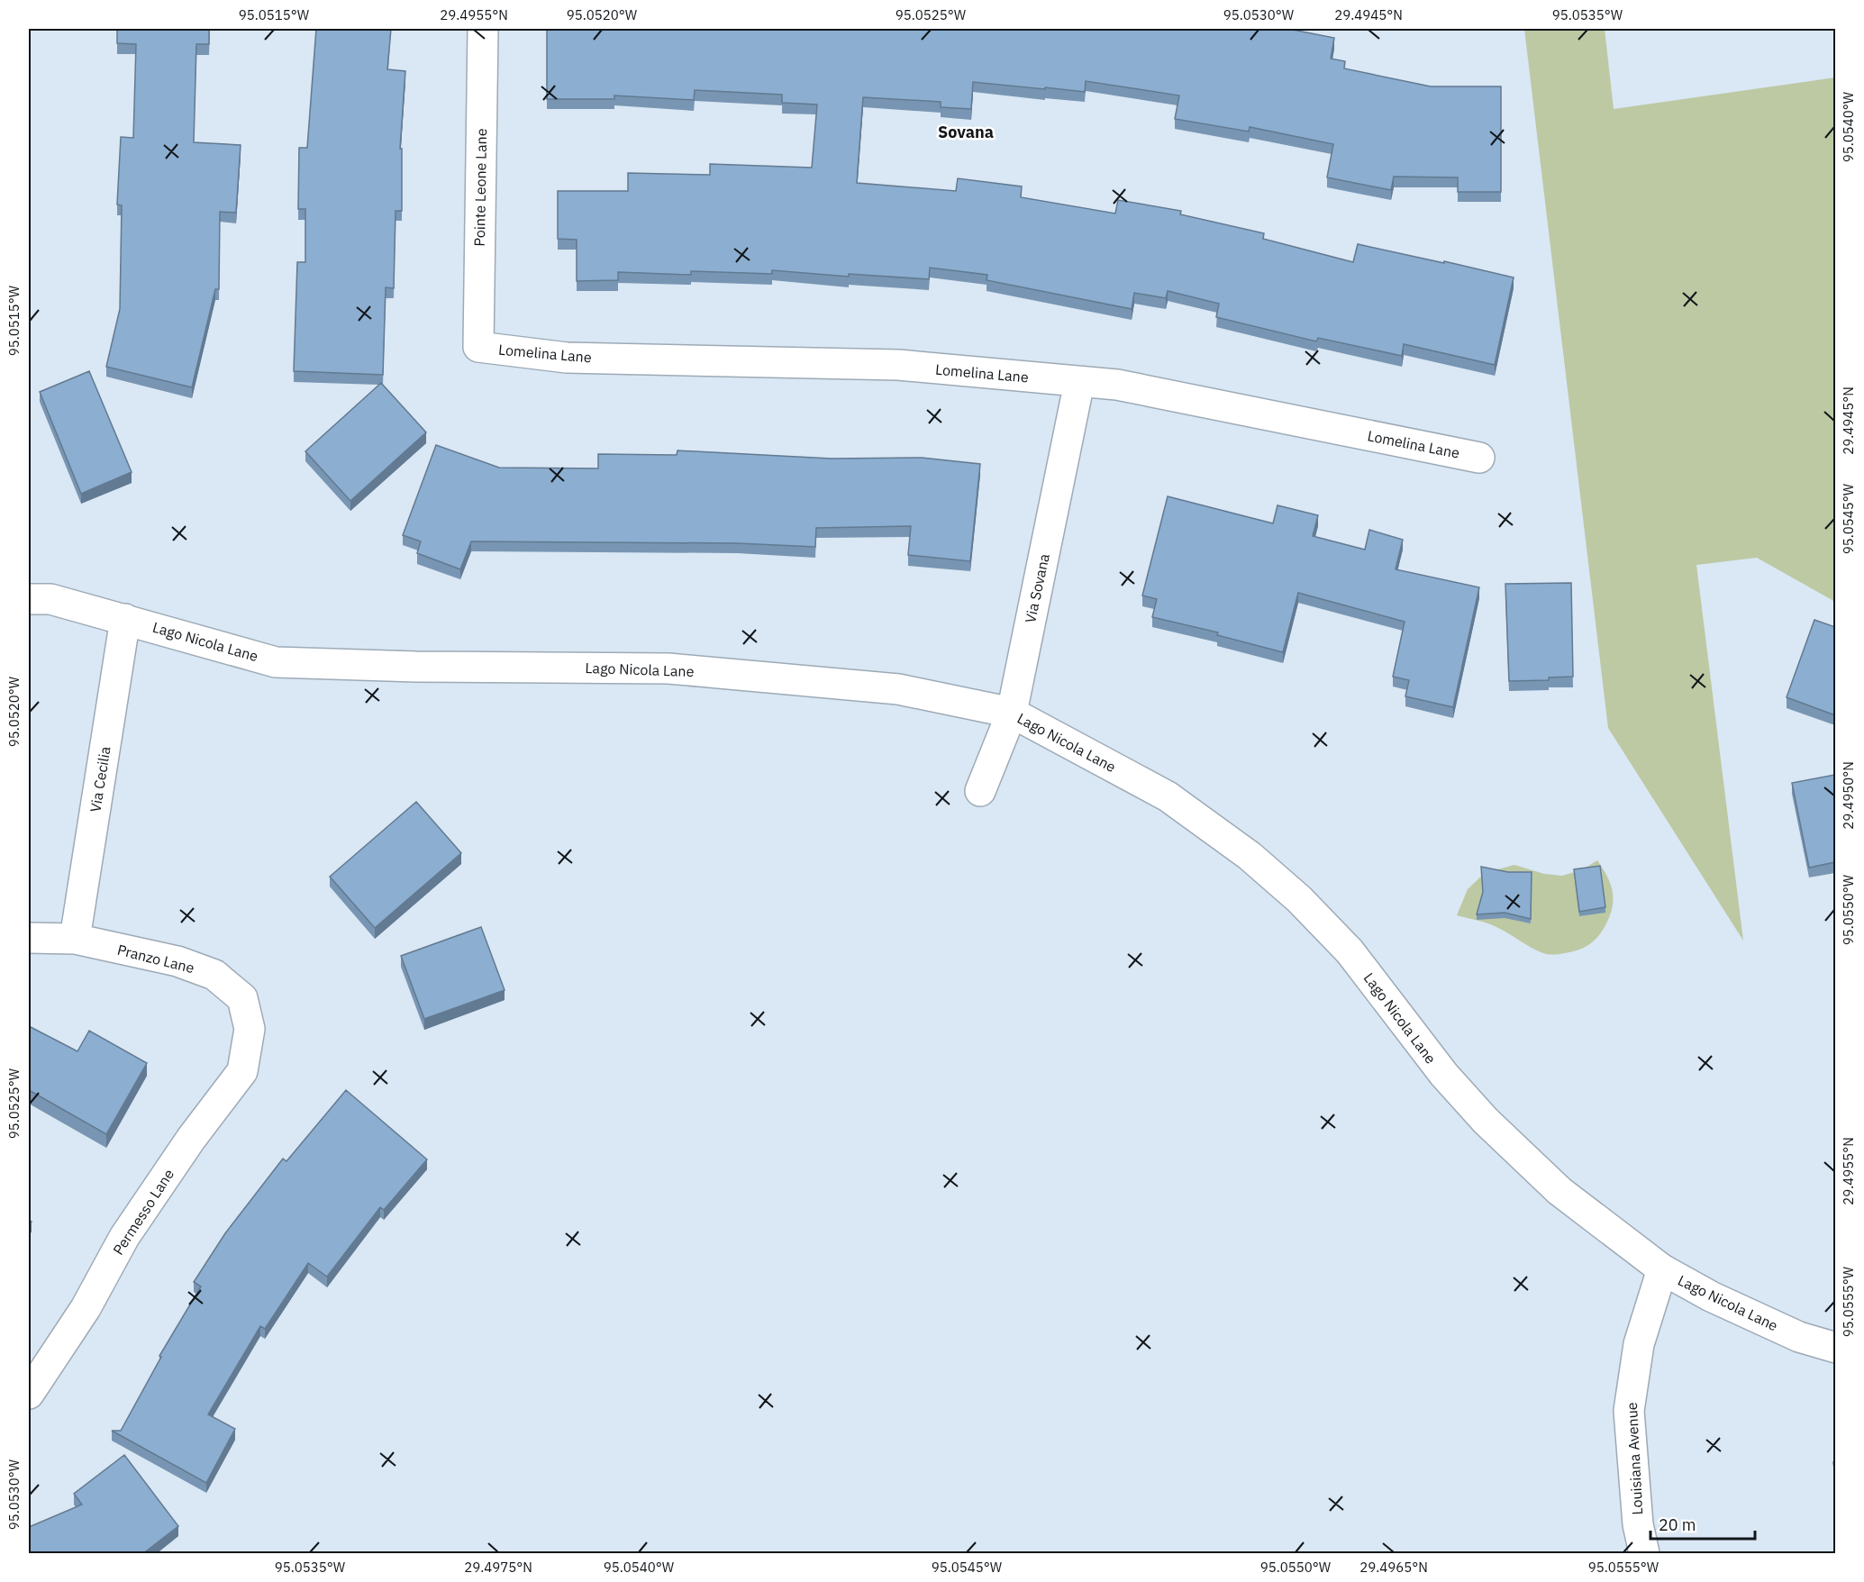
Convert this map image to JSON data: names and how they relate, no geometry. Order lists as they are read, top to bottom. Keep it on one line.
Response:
{"streets":{"street":["Pointe Leone Lane","Lomelina Lane","Via Sovana","Lago Nicola Lane","Via Cecilia","Pranzo Lane","Permesso Lane","Louisiana Avenue"]},"crossings":[["Pointe Leone Lane","Lomelina Lane"],["Lomelina Lane","Via Sovana"],["Via Sovana","Lago Nicola Lane"],["Lago Nicola Lane","Via Cecilia"],["Lago Nicola Lane","Louisiana Avenue"],["Via Cecilia","Pranzo Lane"],["Pranzo Lane","Permesso Lane"]],"districts":["Sovana"],"scale_bar":"20 m","coordinates":["95.0515°W","29.4955°N","95.0520°W","95.0525°W","95.0530°W","29.4945°N","95.0535°W","95.0540°W","95.0545°W","29.4950°N","95.0550°W","95.0555°W","29.4975°N","29.4965°N"]}
